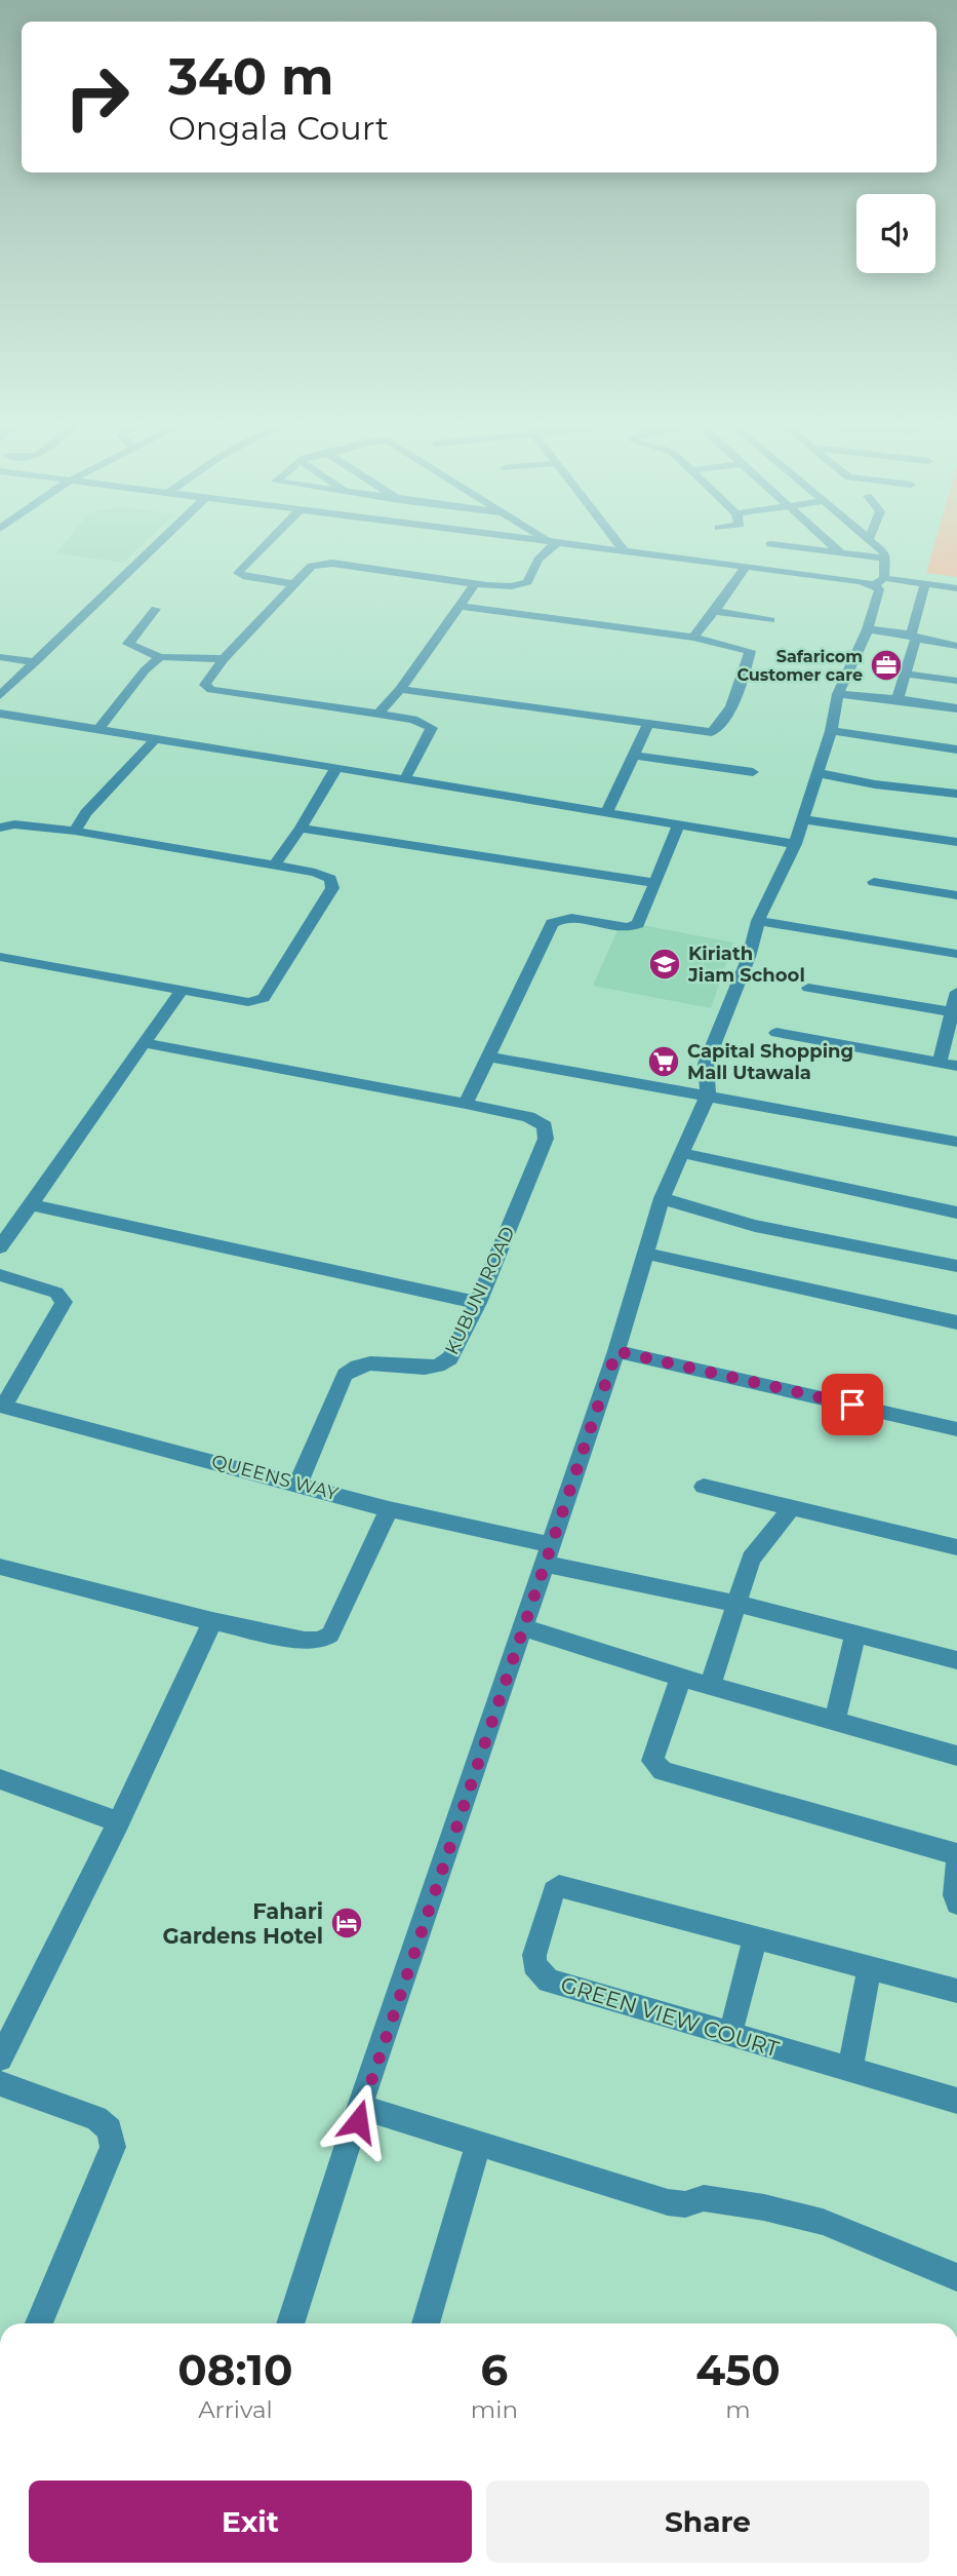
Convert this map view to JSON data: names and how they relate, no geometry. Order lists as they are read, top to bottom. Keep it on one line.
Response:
{"streets":{"street":["KUBUNI ROAD","QUEENS WAY","GREEN VIEW COURT"]},"crossings":[["KUBUNI ROAD","QUEENS WAY"]],"places":{"office":["Safaricom Customer care"],"school or university":["Kiriath Jiam School"],"supermarket":["Capital Shopping Mall Utawala"],"hotel":["Fahari Gardens Hotel"]},"page":{"turn":["340 m","Ongala Court"],"eta":["08:10","Arrival","6","min","450","m"],"buttons":["Exit","Share"]}}
